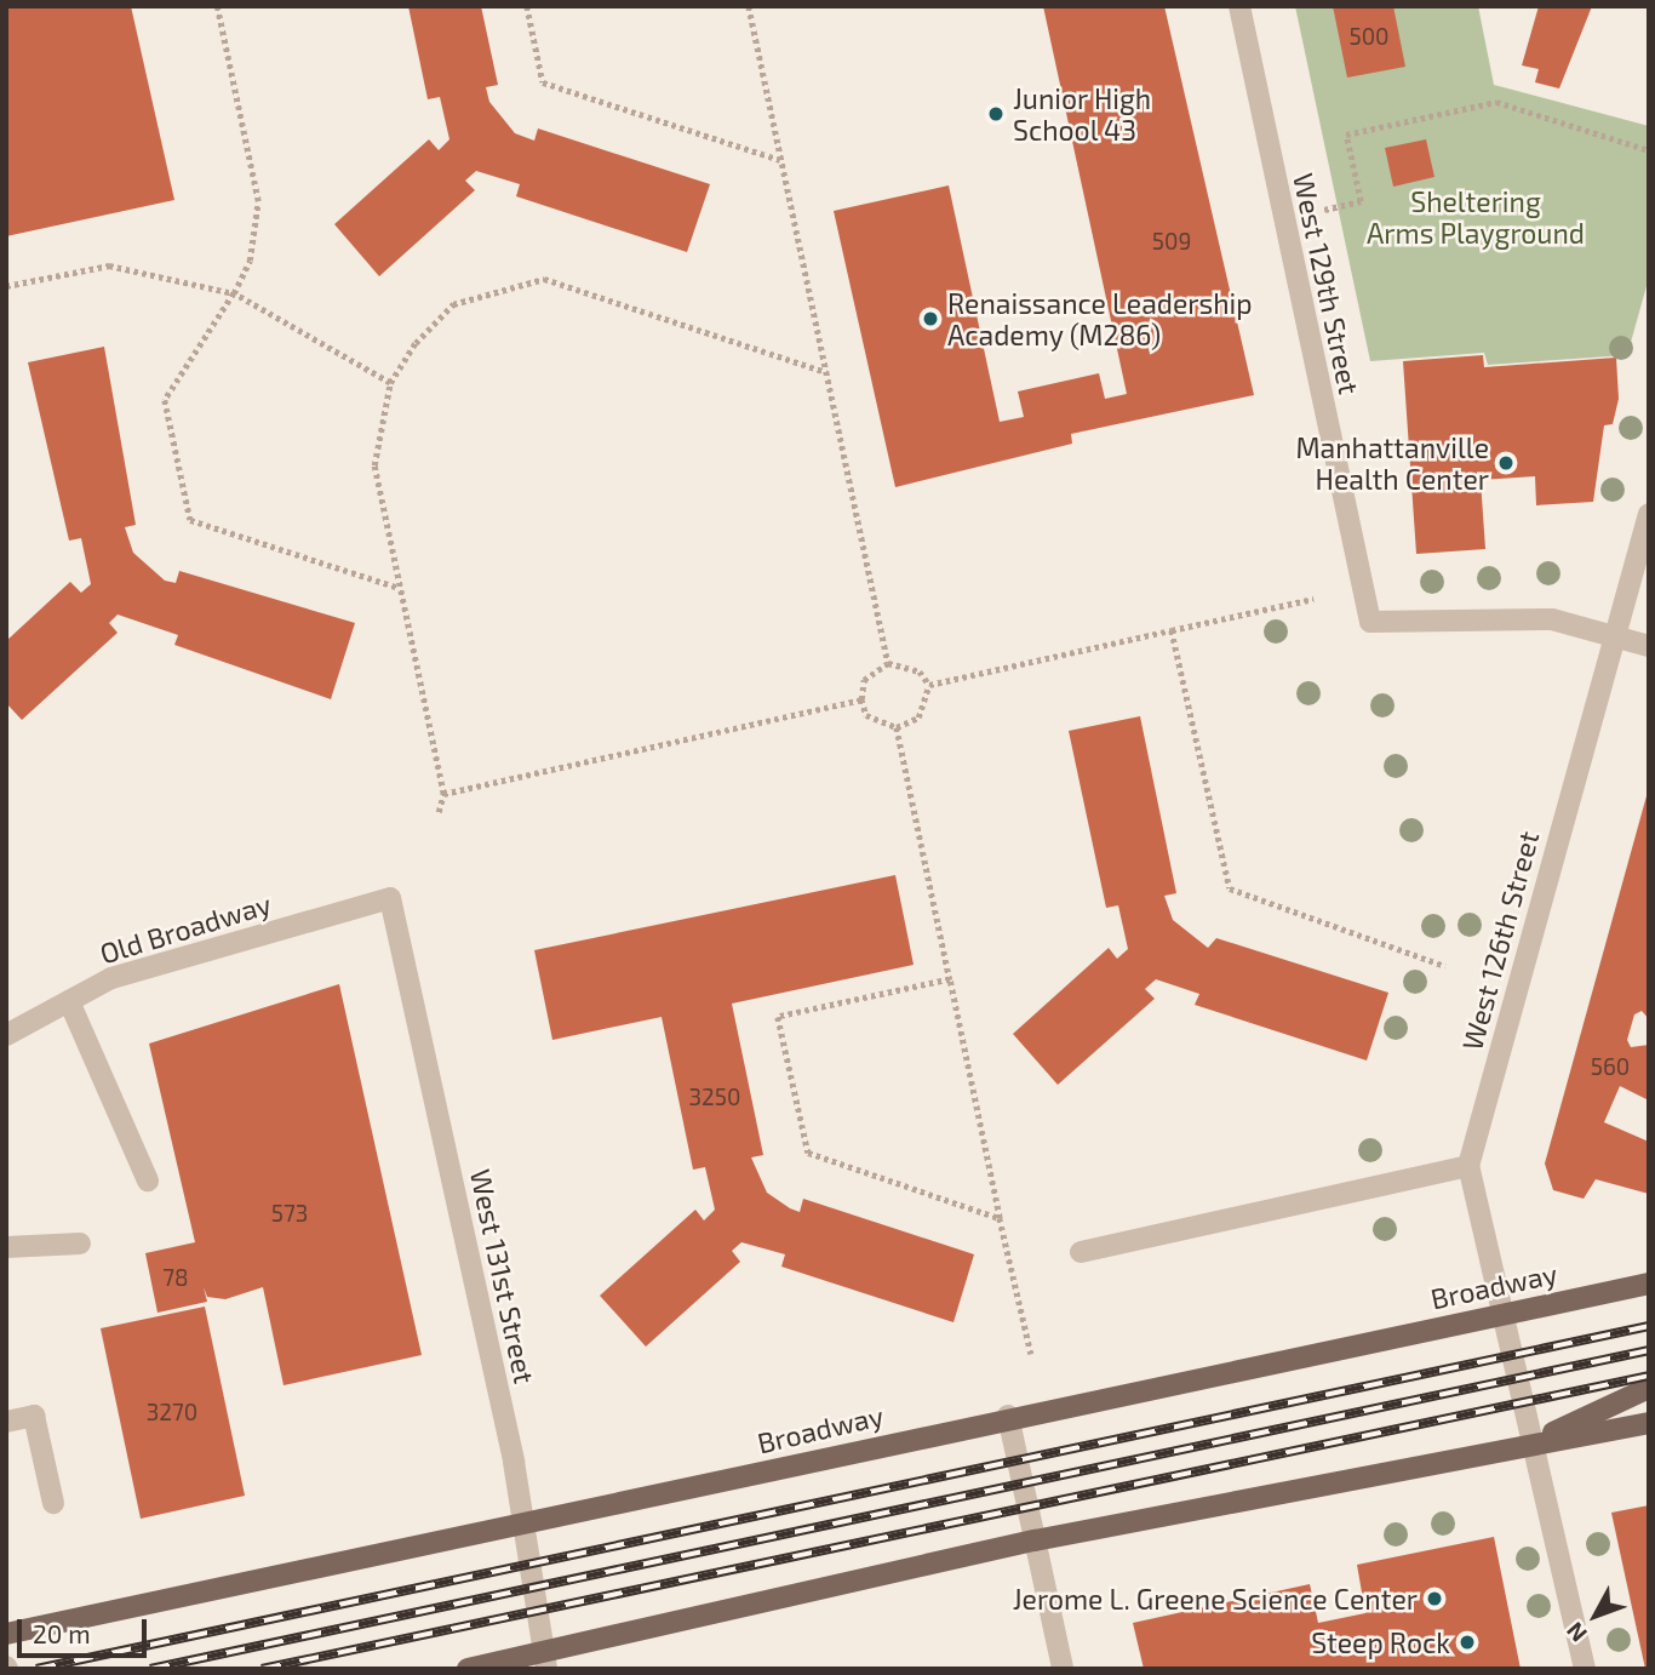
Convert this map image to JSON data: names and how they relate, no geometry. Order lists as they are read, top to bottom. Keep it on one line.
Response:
{"streets":{"main road":["Broadway"],"street":["West 129th Street","Old Broadway","West 126th Street","West 131st Street"]},"crossings":[["West 129th Street","West 126th Street"],["Old Broadway","West 131st Street"],["West 126th Street","Broadway"],["West 131st Street","Broadway"]],"parks":["Sheltering Arms Playground"],"places":["Junior High School 43","Renaissance Leadership Academy (M286)","Manhattanville Health Center","Jerome L. Greene Science Center","Steep Rock"],"house_numbers":["500","509","560","3250","573","78","3270"],"scale_bar":"20 m","north":"bottom left"}
